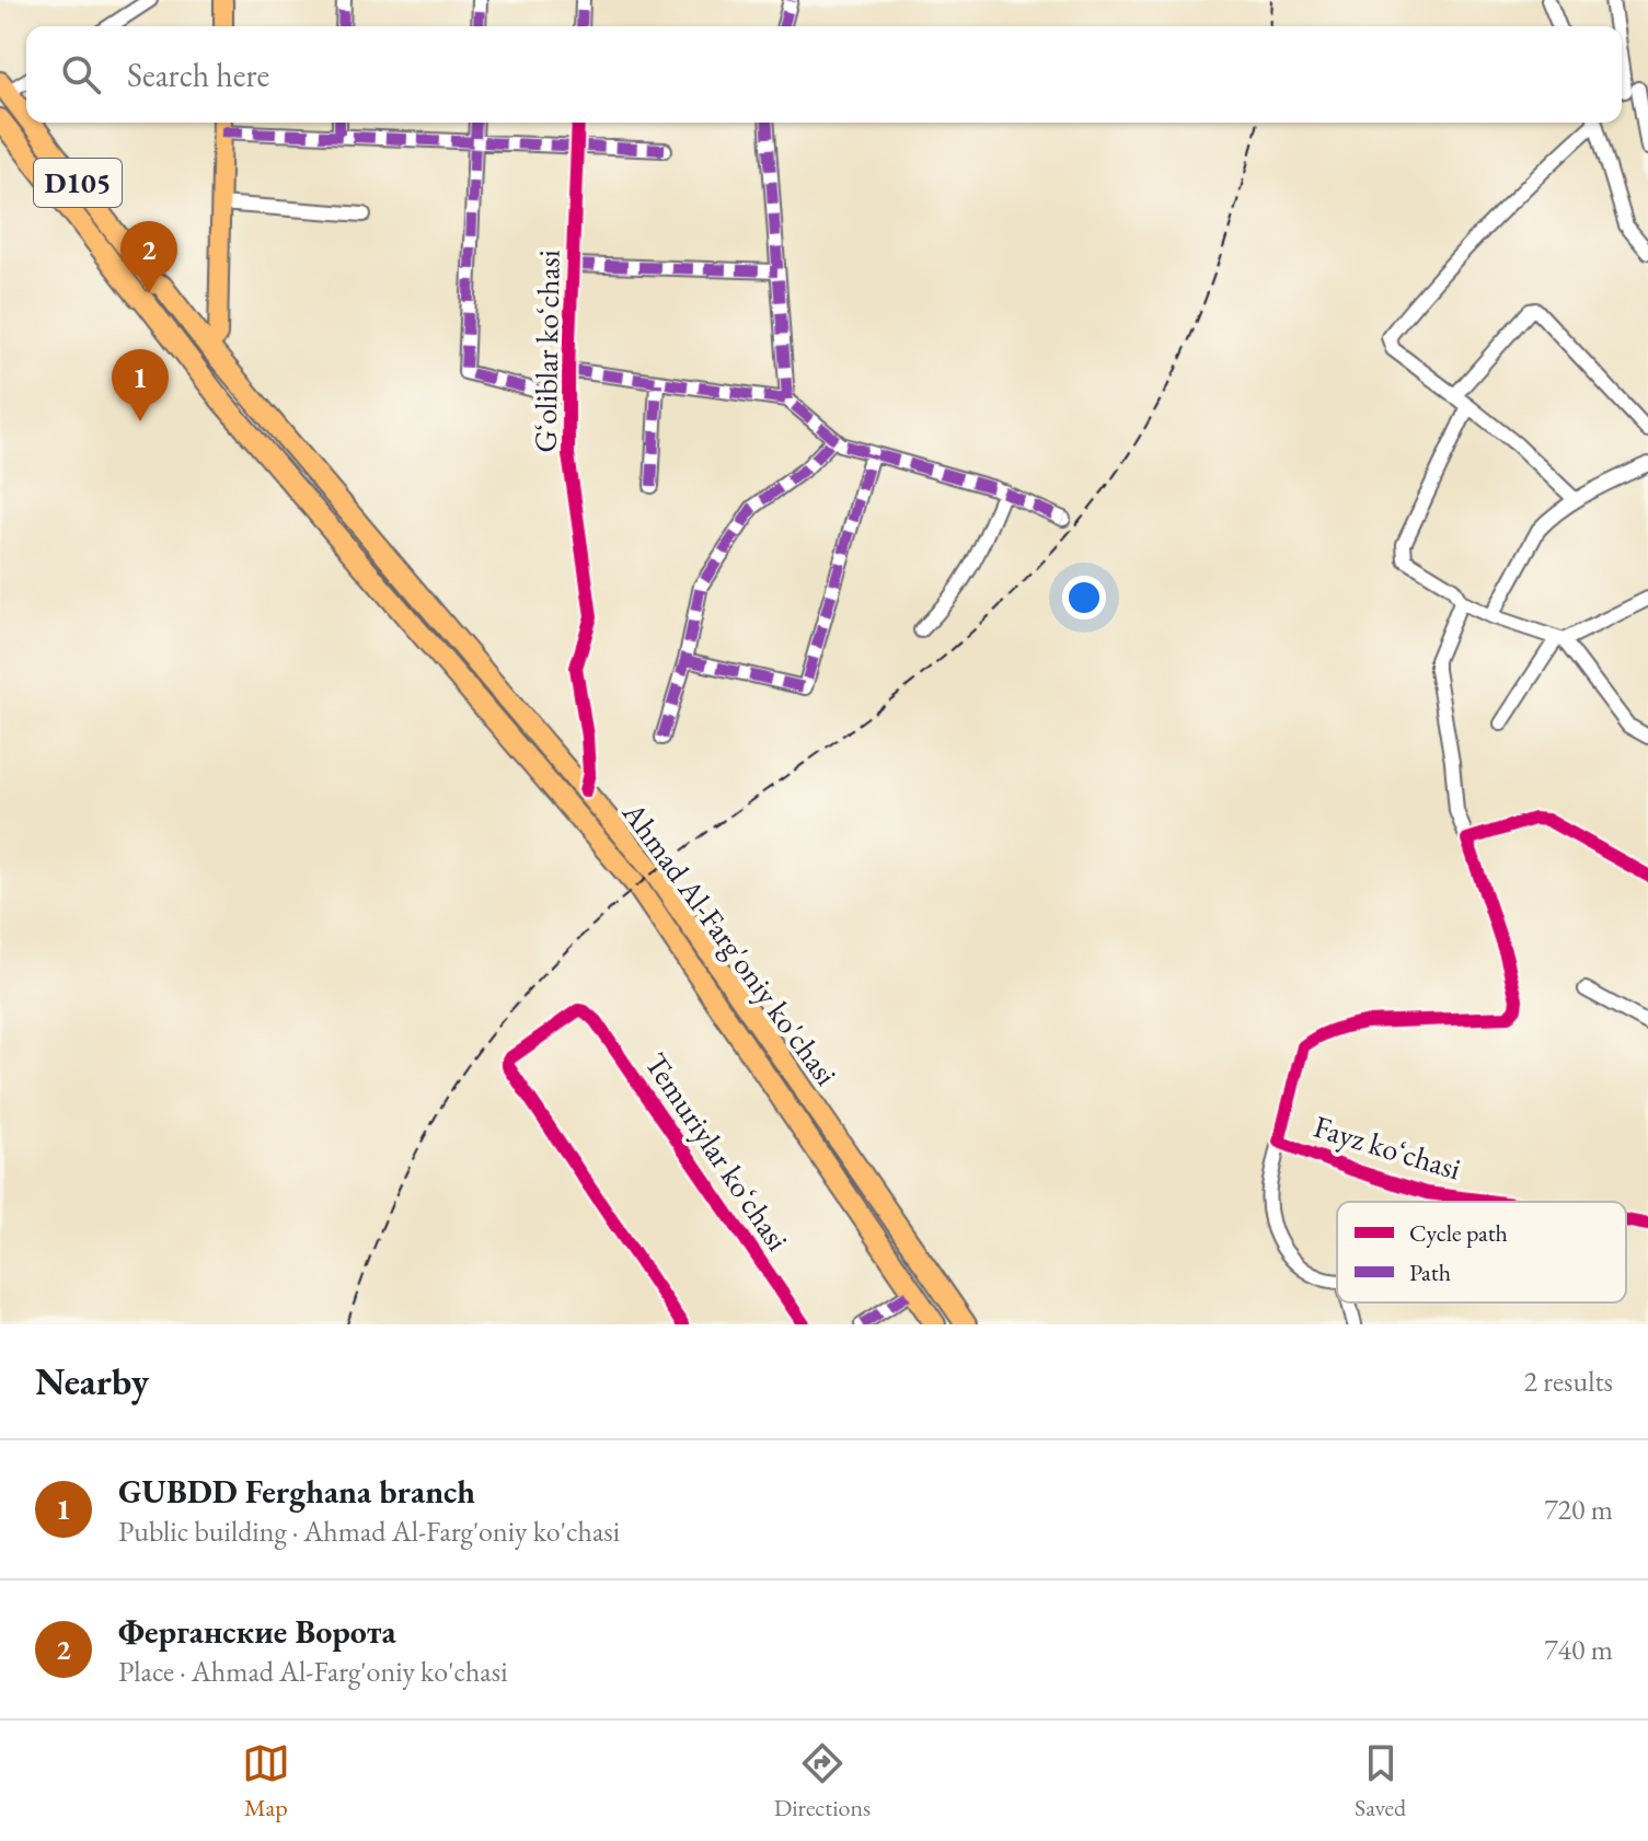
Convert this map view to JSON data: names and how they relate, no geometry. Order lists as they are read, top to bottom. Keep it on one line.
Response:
{"streets":{"highway":["D105","Ahmad Al-Farg'oniy ko'chasi"],"street":["Gʻoliblar koʻchasi","Fayz koʻchasi","Temuriylar koʻchasi"]},"crossings":[["Gʻoliblar koʻchasi","Ahmad Al-Farg'oniy ko'chasi"]],"legend":["Cycle path","Path"],"page":{"search":"Search here","pins":["2","1"],"heading":["Nearby","2 results"],"list":[{"mark":"1","name":"GUBDD Ferghana branch","note":"Public building · Ahmad Al-Farg'oniy ko'chasi","value":"720 m"},{"mark":"2","name":"Ферганские Ворота","note":"Place · Ahmad Al-Farg'oniy ko'chasi","value":"740 m"}],"nav":["Map","Directions","Saved"]}}
